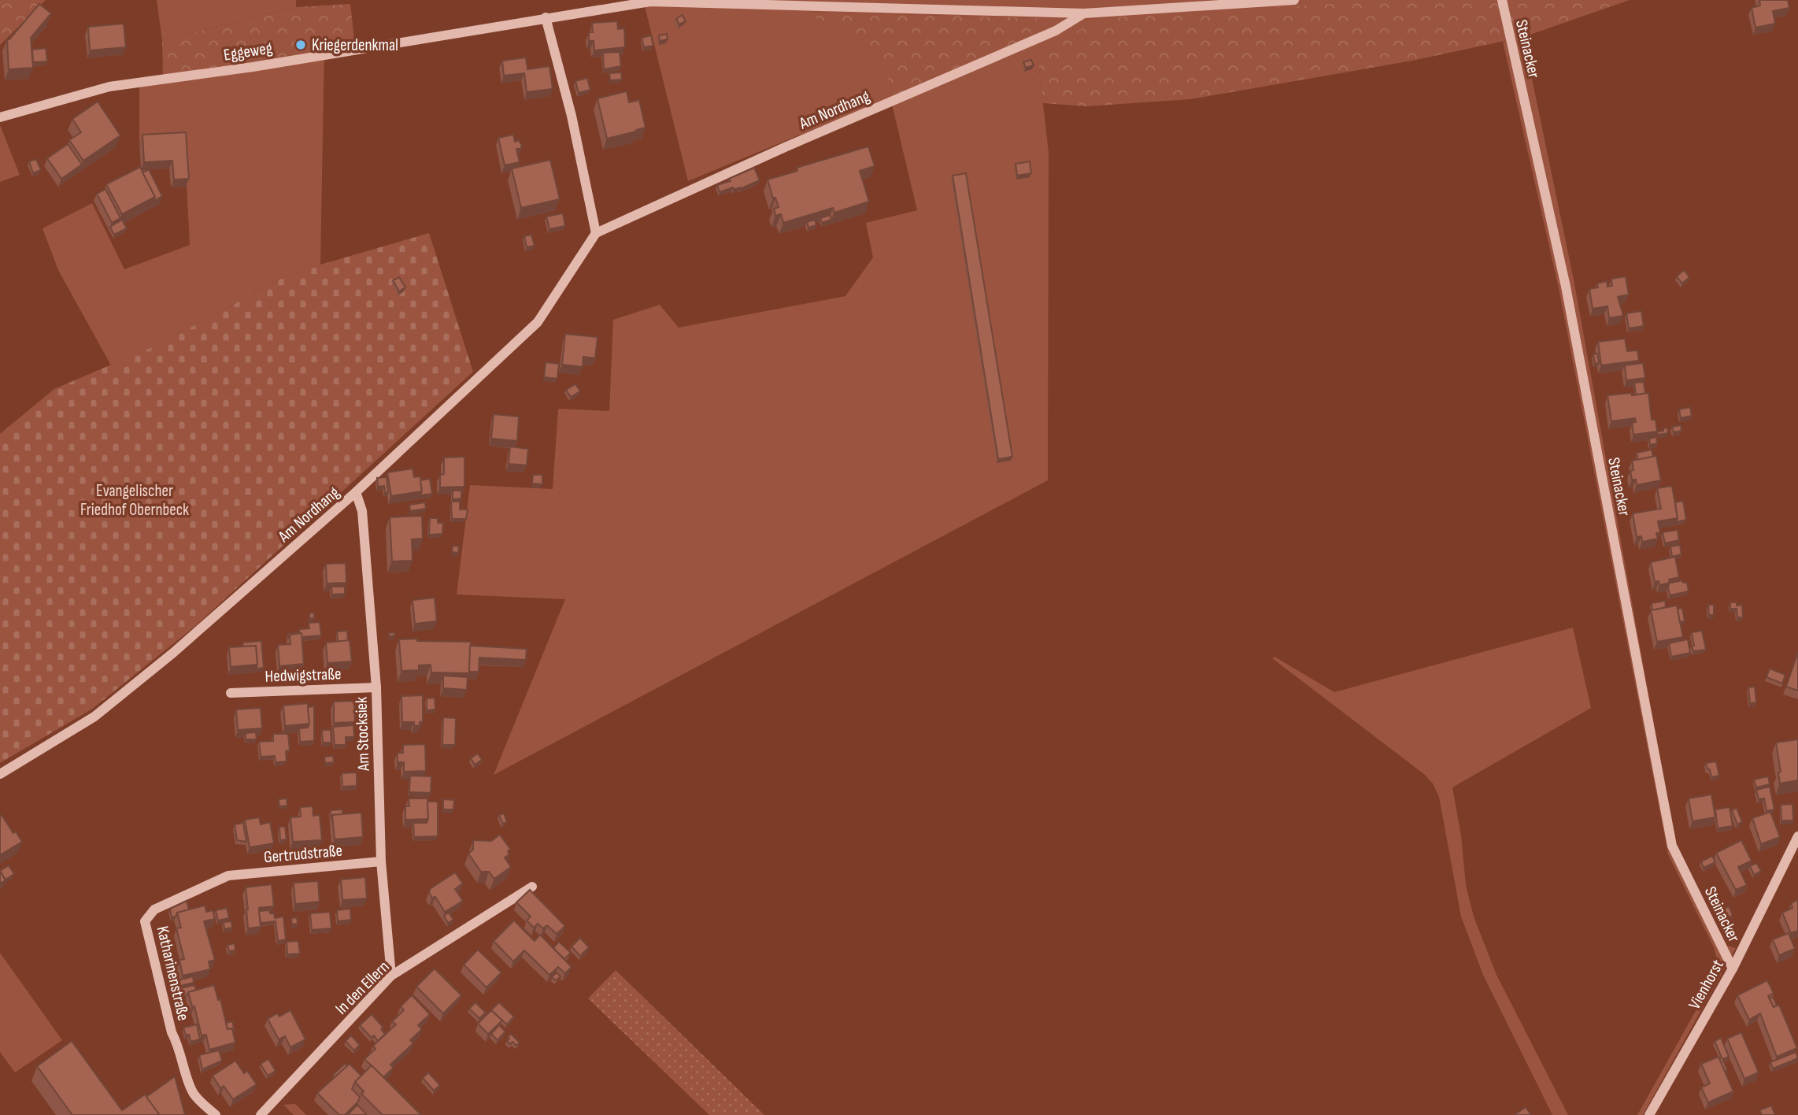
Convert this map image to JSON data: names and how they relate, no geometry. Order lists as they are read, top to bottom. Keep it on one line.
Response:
{"streets":{"street":["Steinacker","Eggeweg","Am Nordhang","Hedwigstraße","Am Stocksiek","Gertrudstraße","Katharinenstraße","Vienhorst","In den Ellern"]},"crossings":[["Steinacker","Vienhorst"],["Eggeweg","Am Nordhang"],["Am Nordhang","Am Stocksiek"],["Hedwigstraße","Am Stocksiek"],["Am Stocksiek","Gertrudstraße"],["Am Stocksiek","In den Ellern"],["Gertrudstraße","Katharinenstraße"]],"parks":["Evangelischer Friedhof Obernbeck"],"places":["Kriegerdenkmal"]}
